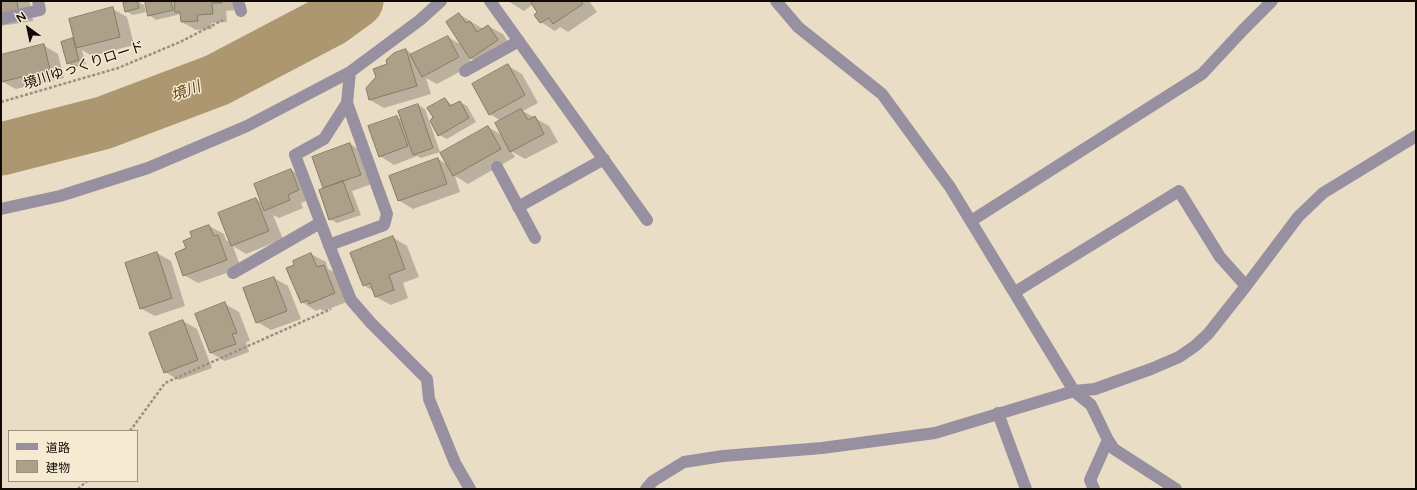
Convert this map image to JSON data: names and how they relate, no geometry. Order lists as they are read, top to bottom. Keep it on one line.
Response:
{"streets":{"path":["境川ゆっくりロード"]},"water":["境川"],"legend":["道路","建物"],"north":"top left"}
